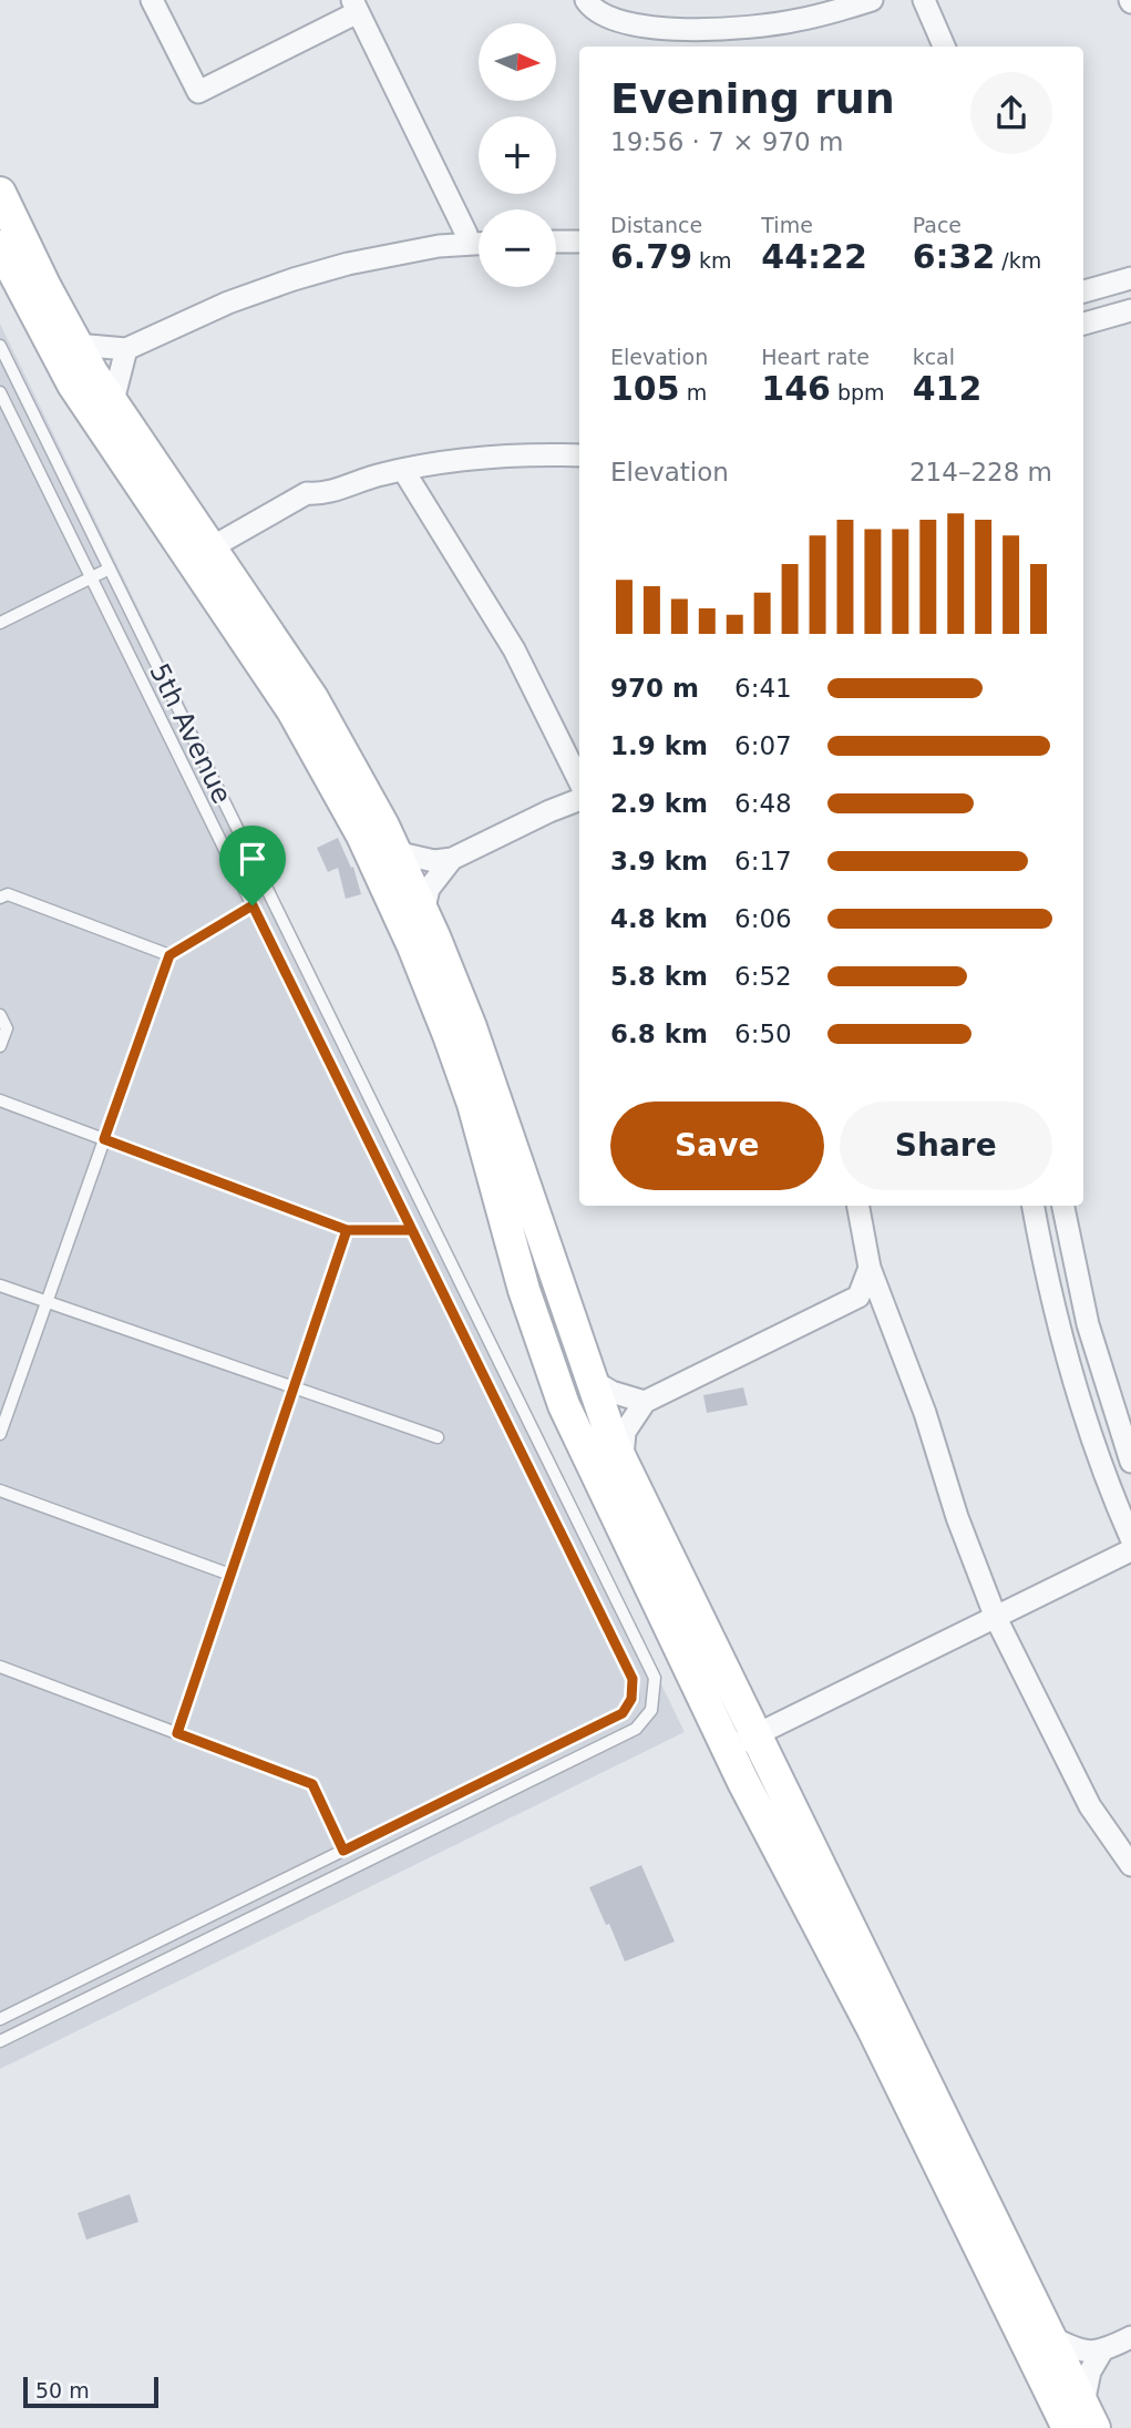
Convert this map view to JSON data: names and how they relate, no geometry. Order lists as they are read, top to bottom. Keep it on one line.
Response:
{"streets":{"lane":["5th Avenue"]},"scale_bar":"50 m","north":"right","page":{"map_buttons":["+","−"],"heading":["Evening run","19:56 · 7 × 970 m"],"stats":[["Distance","6.79 km"],["Time","44:22"],["Pace","6:32 /km"],["Elevation","105 m"],["Heart rate","146 bpm"],["kcal","412"]],"chart":["Elevation","214–228 m"],"list":[{"name":"970 m","note":"6:41"},{"name":"1.9 km","note":"6:07"},{"name":"2.9 km","note":"6:48"},{"name":"3.9 km","note":"6:17"},{"name":"4.8 km","note":"6:06"},{"name":"5.8 km","note":"6:52"},{"name":"6.8 km","note":"6:50"}],"buttons":["Save","Share"],"scale":"50 m"}}
